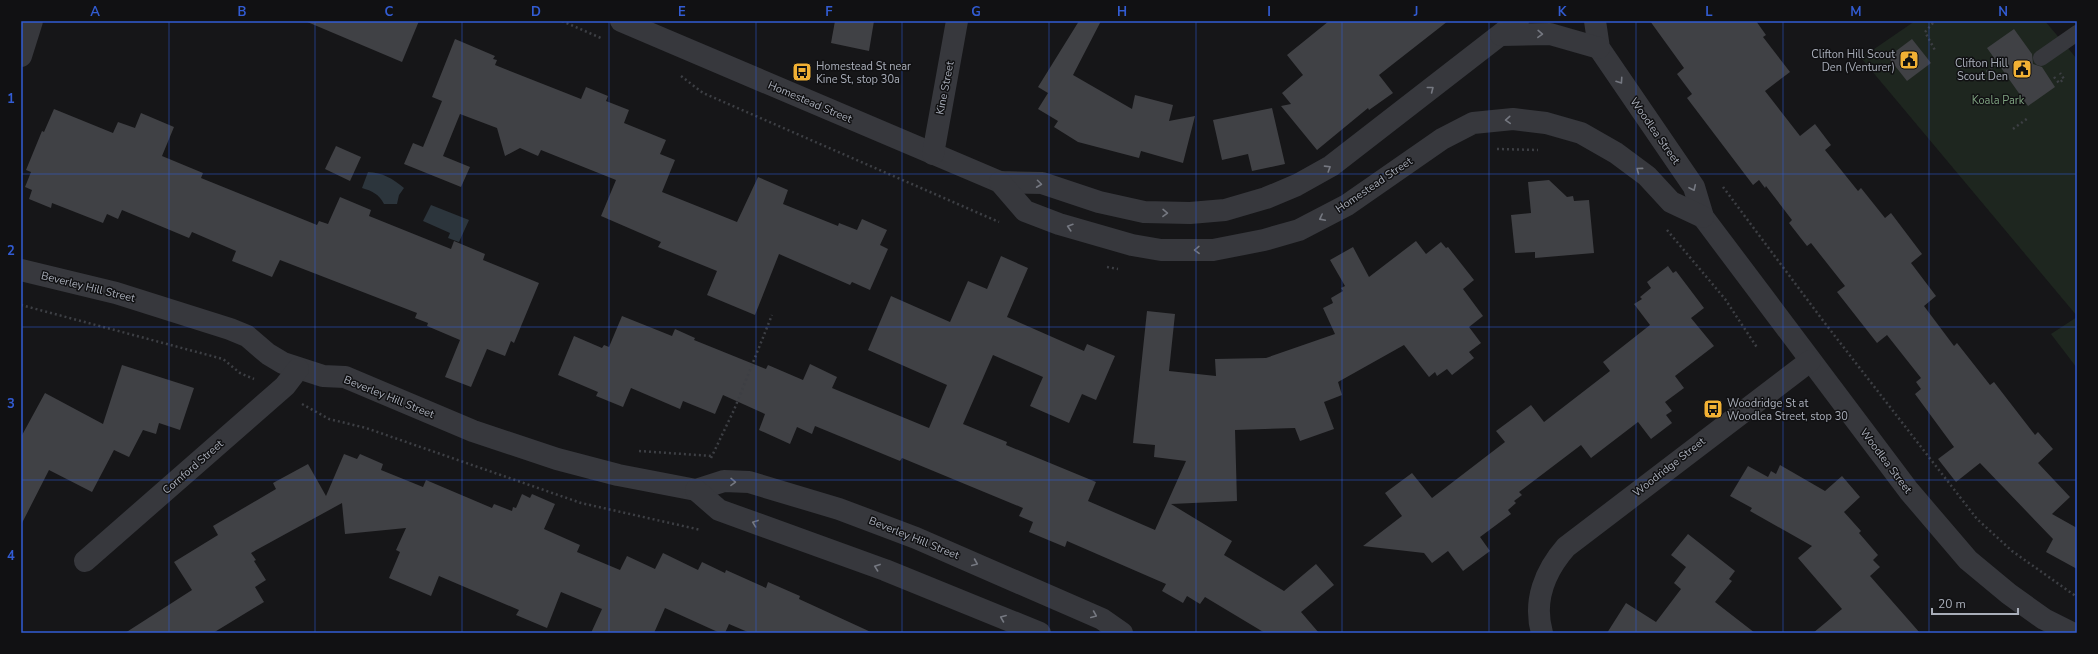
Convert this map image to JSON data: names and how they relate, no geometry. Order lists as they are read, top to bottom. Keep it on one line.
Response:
{"streets":{"street":["Kine Street","Homestead Street","Woodlea Street","Beverley Hill Street","Cornford Street","Woodridge Street"]},"crossings":[["Kine Street","Homestead Street"],["Homestead Street","Woodlea Street"],["Woodlea Street","Woodridge Street"],["Beverley Hill Street","Cornford Street"]],"parks":["Koala Park"],"places":{"public building":["Clifton Hill Scout Den (Venturer)","Clifton Hill Scout Den"],"bus stop":["Homestead St near Kine St, stop 30a","Woodridge St at Woodlea Street, stop 30"]},"scale_bar":"20 m","grid":{"columns":["A","B","C","D","E","F","G","H","I","J","K","L","M","N"],"rows":["1","2","3","4"]}}
